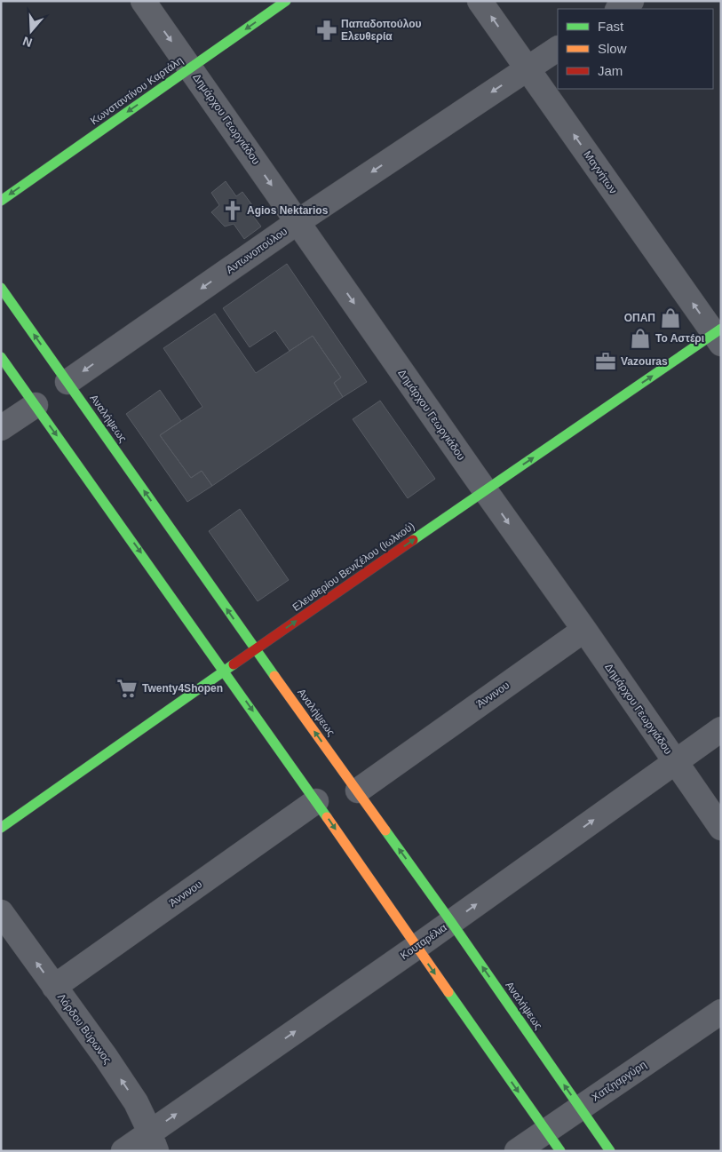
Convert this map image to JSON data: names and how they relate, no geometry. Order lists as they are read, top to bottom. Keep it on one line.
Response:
{"streets":{"main road":["Κωνσταντίνου Καρτάλη","Αναλήψεως","Ελευθερίου Βενιζέλου (Ιωλκού)"],"street":["Δημάρχου Γεωργιάδου","Μαγνήτων","Αντωνοπούλου","Άννινου","Κουταρέλια","Λόρδου Βύρωνος","Χατζηαργύρη"]},"crossings":[["Κωνσταντίνου Καρτάλη","Δημάρχου Γεωργιάδου"],["Δημάρχου Γεωργιάδου","Αντωνοπούλου"],["Δημάρχου Γεωργιάδου","Ελευθερίου Βενιζέλου (Ιωλκού)"],["Δημάρχου Γεωργιάδου","Άννινου"],["Δημάρχου Γεωργιάδου","Κουταρέλια"],["Μαγνήτων","Αντωνοπούλου"],["Μαγνήτων","Ελευθερίου Βενιζέλου (Ιωλκού)"],["Αντωνοπούλου","Αναλήψεως"],["Αναλήψεως","Ελευθερίου Βενιζέλου (Ιωλκού)"],["Αναλήψεως","Άννινου"],["Αναλήψεως","Κουταρέλια"],["Αναλήψεως","Χατζηαργύρη"],["Άννινου","Λόρδου Βύρωνος"],["Κουταρέλια","Λόρδου Βύρωνος"]],"one_way":["Κωνσταντίνου Καρτάλη","Δημάρχου Γεωργιάδου","Μαγνήτων","Αντωνοπούλου","Ελευθερίου Βενιζέλου (Ιωλκού)","Κουταρέλια","Λόρδου Βύρωνος"],"places":{"pharmacy":["Παπαδοπούλου Ελευθερία"],"church":["Agios Nektarios"],"shop":["ΟΠΑΠ","Το Αστέρι"],"office":["Vazouras"],"supermarket":["Twenty4Shopen"]},"legend":["Fast","Slow","Jam"],"north":"bottom"}
